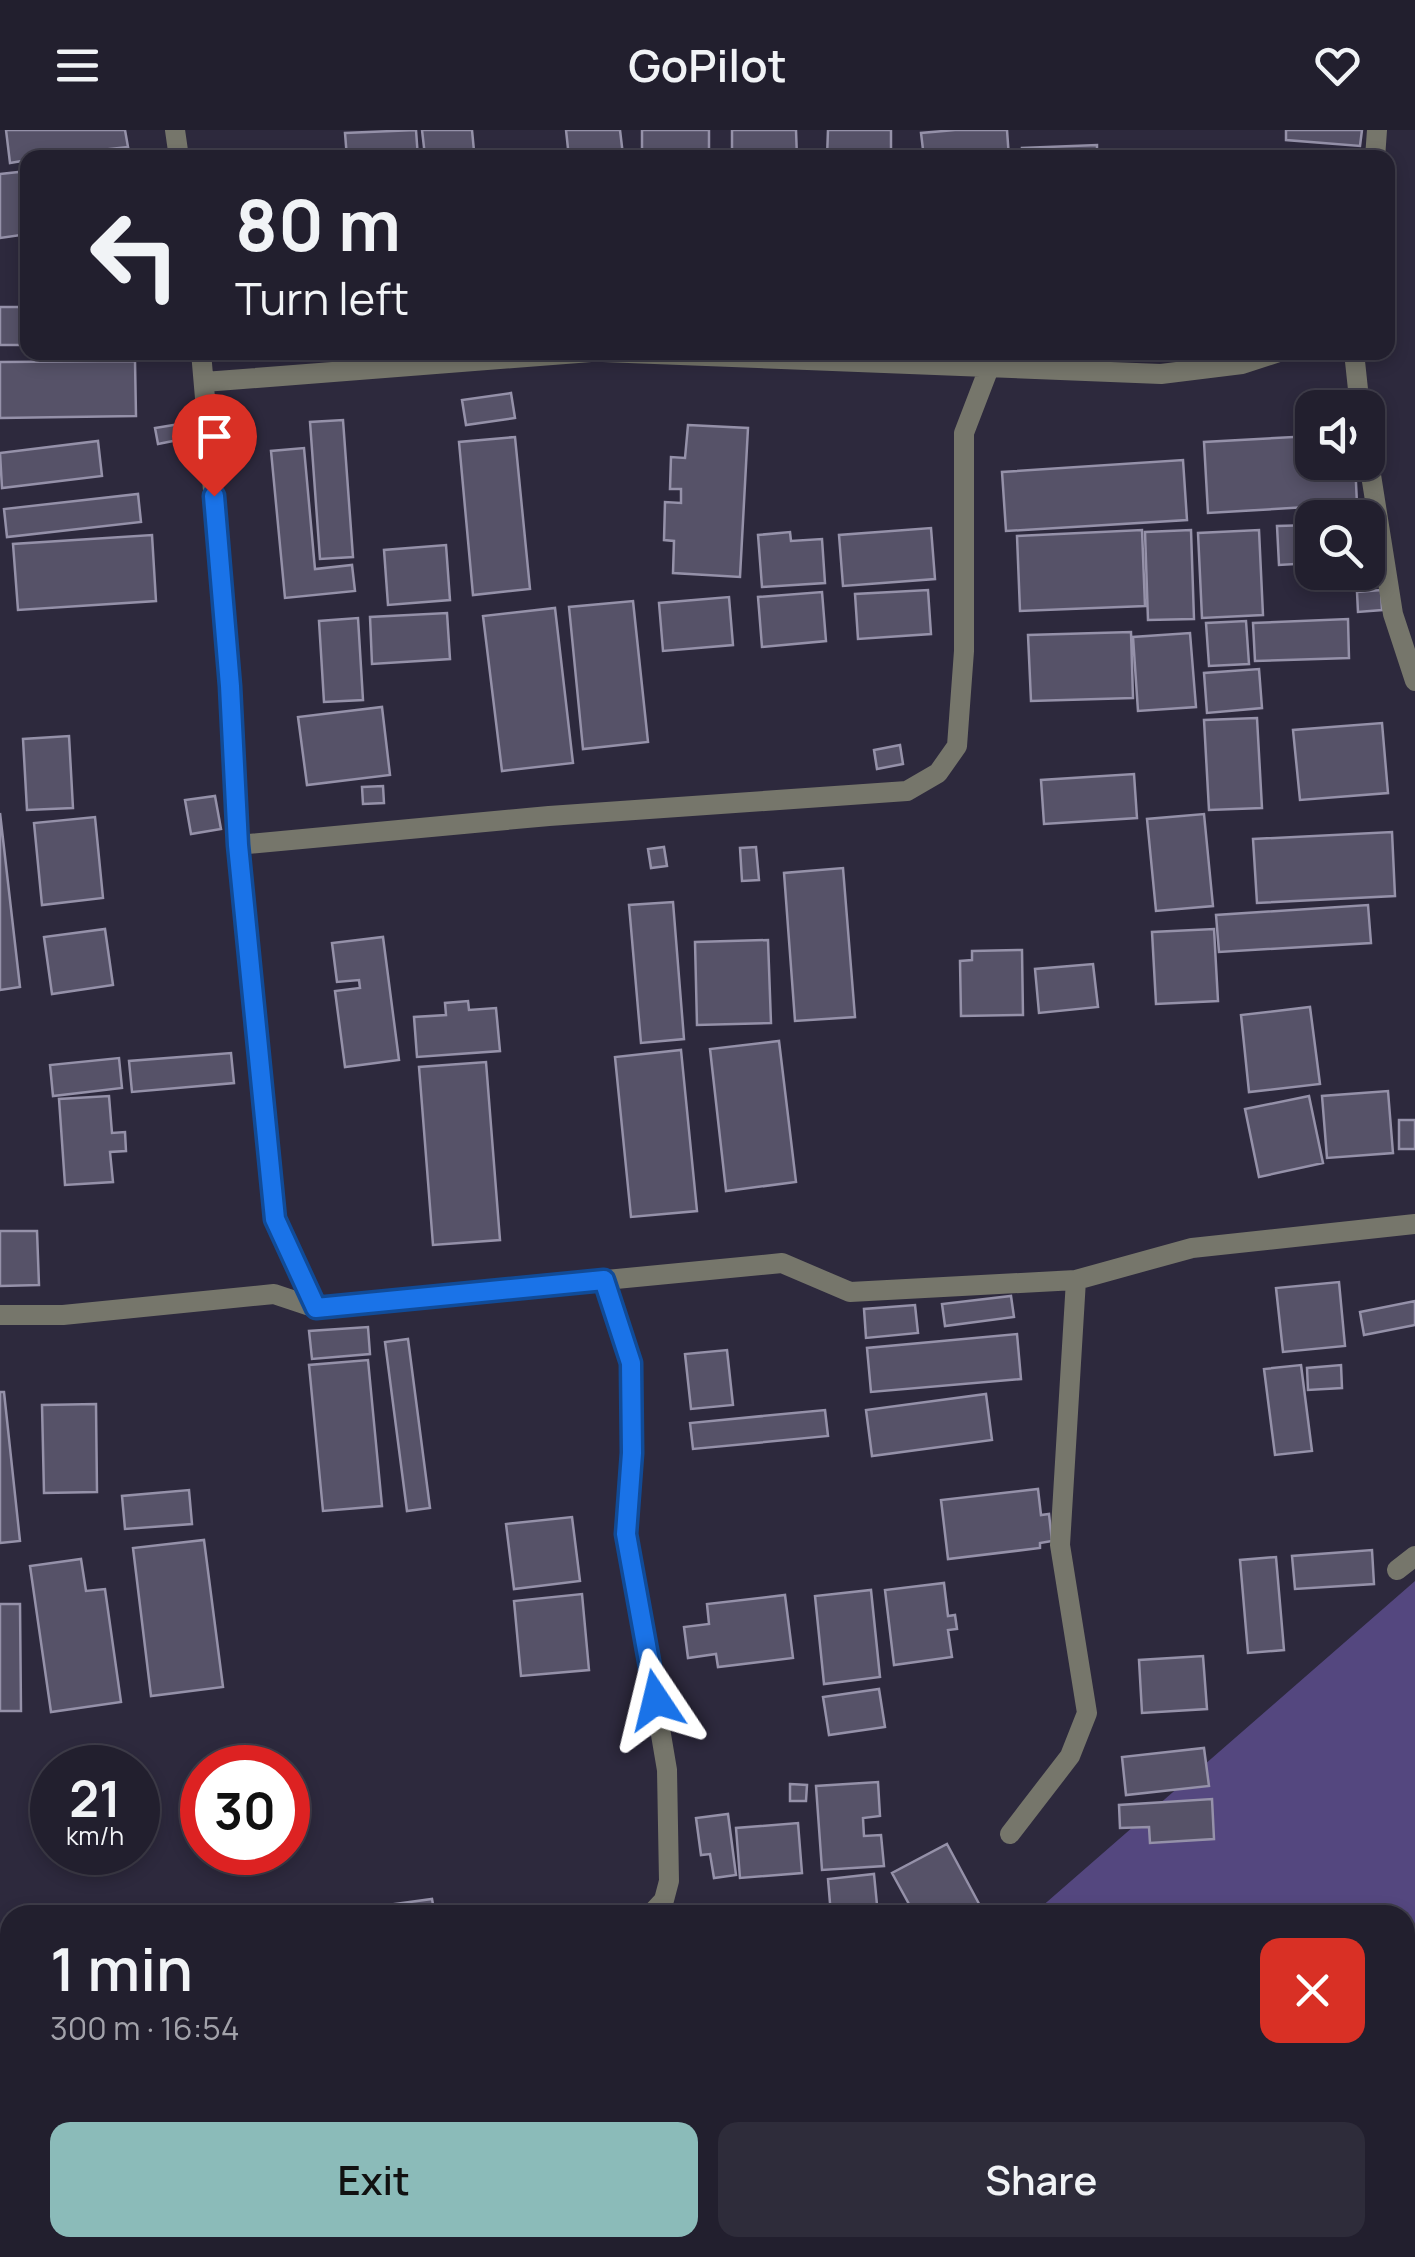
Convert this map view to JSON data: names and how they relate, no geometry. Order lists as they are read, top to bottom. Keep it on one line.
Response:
{"page":{"header":"GoPilot","turn":["80 m","Turn left"],"speed":"21 km/h","limit":"30","heading":["1 min","300 m · 16:54"],"buttons":["Exit","Share"]}}
